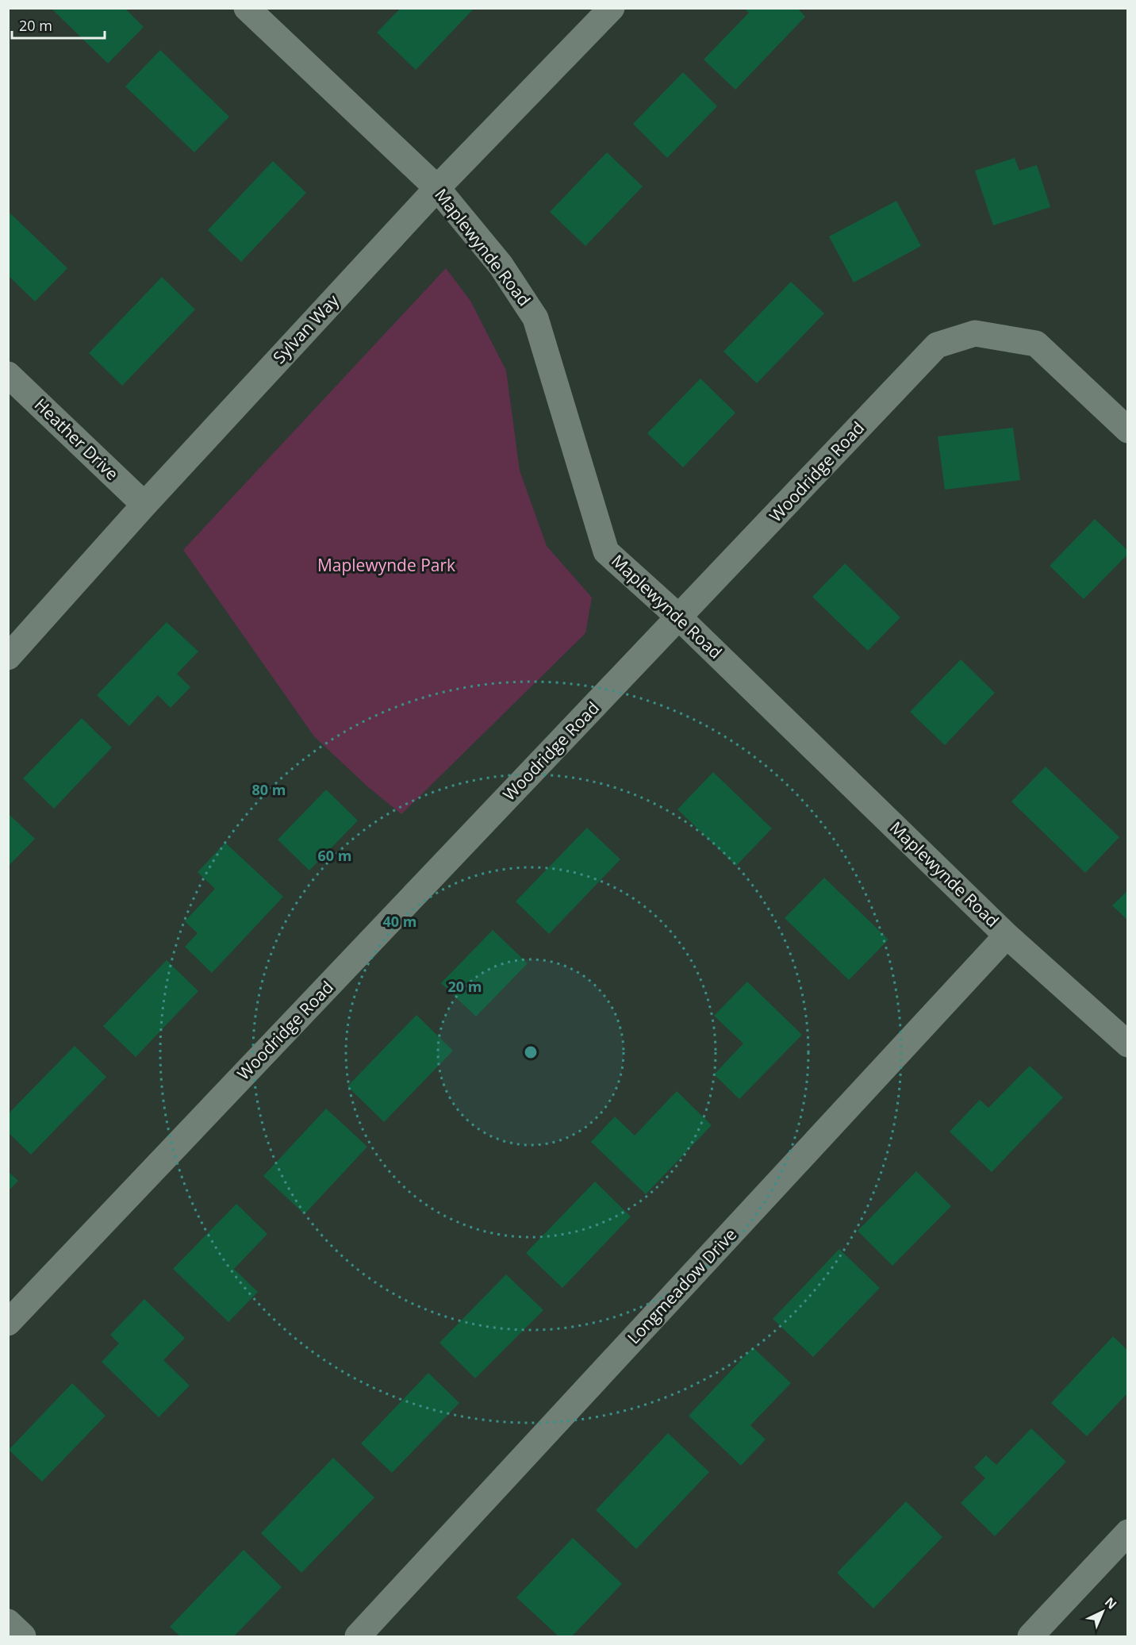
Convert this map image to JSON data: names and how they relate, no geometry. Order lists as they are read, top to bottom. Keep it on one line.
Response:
{"streets":{"street":["Maplewynde Road","Sylvan Way","Heather Drive","Woodridge Road","Longmeadow Drive"]},"crossings":[["Maplewynde Road","Sylvan Way"],["Maplewynde Road","Woodridge Road"],["Maplewynde Road","Longmeadow Drive"],["Sylvan Way","Heather Drive"]],"parks":["Maplewynde Park"],"scale_bar":"20 m","north":"top right","rings":["80 m","60 m","40 m","20 m"]}
